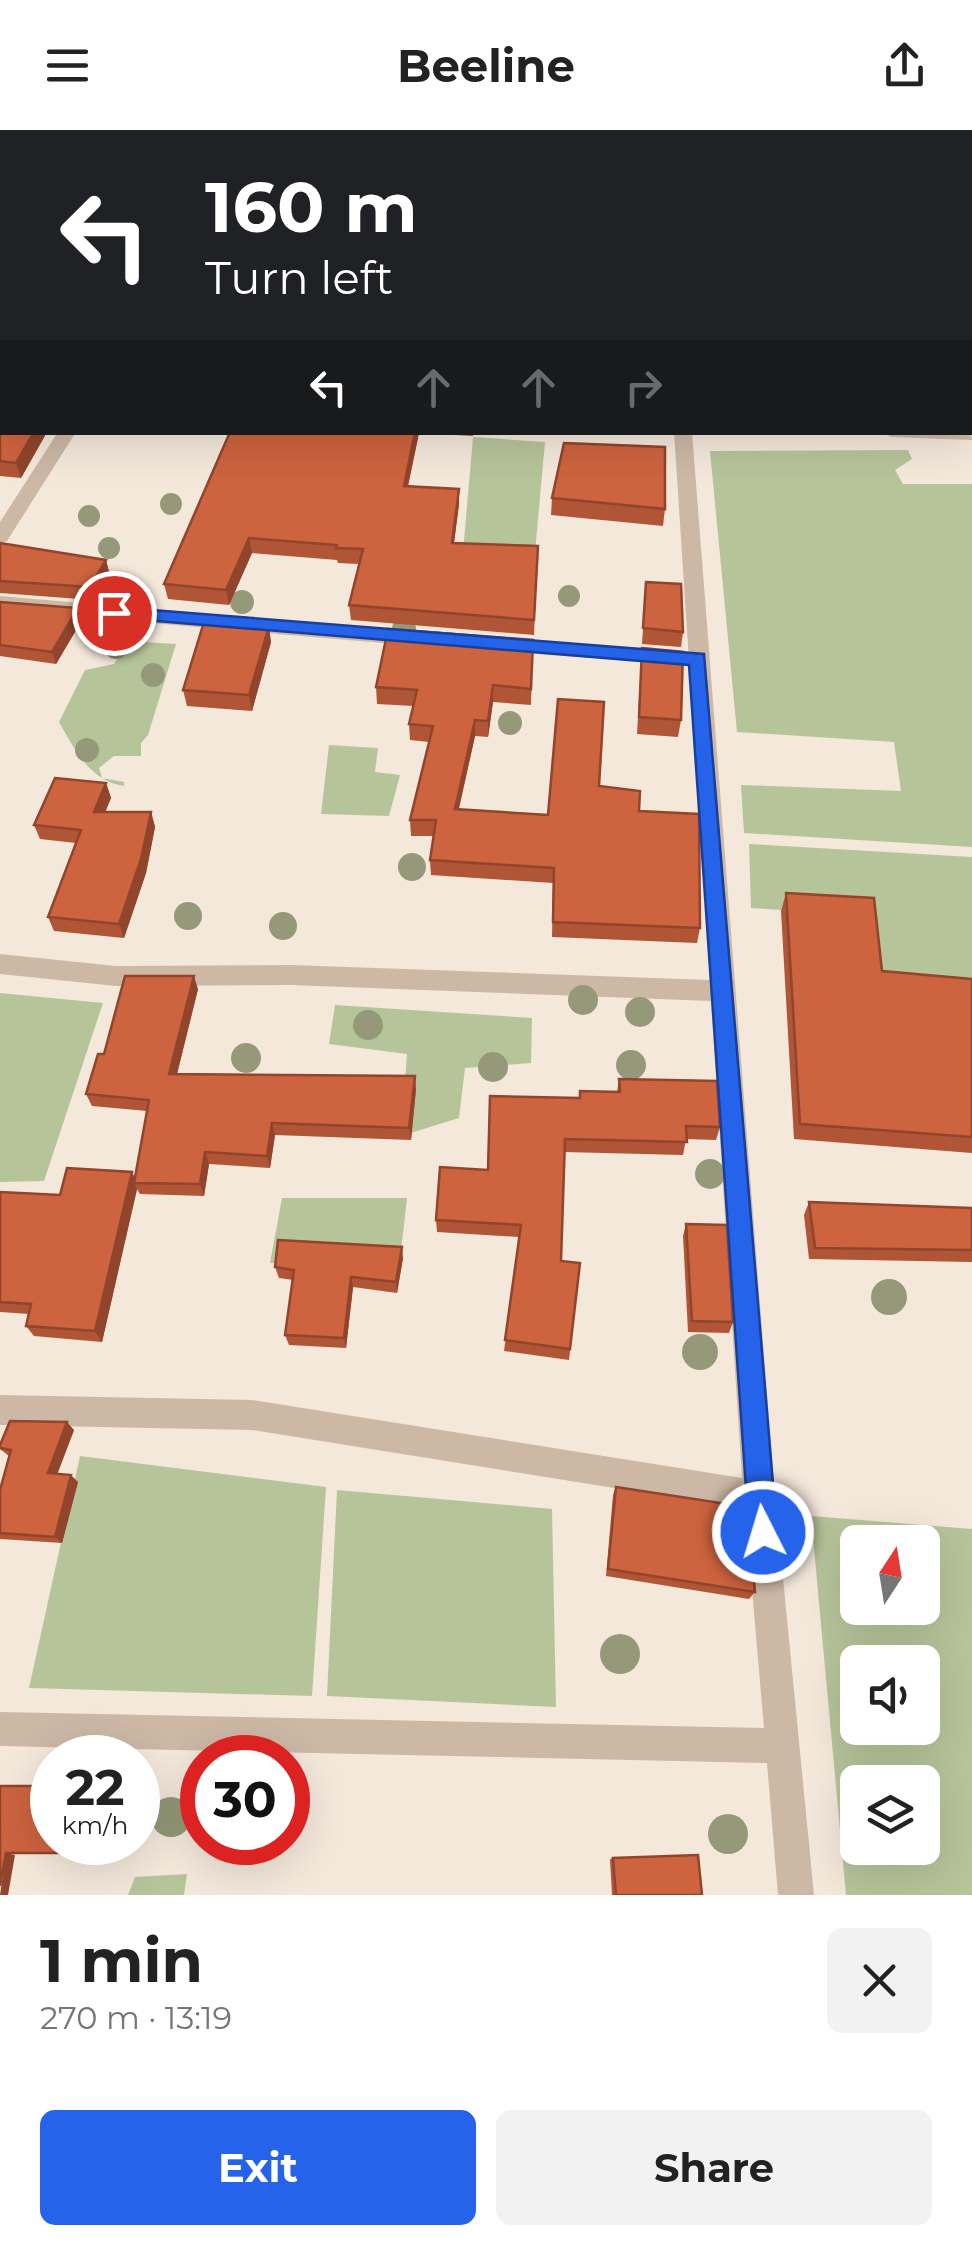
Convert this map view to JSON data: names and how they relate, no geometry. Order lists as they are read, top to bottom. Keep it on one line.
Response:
{"north":"top","page":{"header":"Beeline","turn":["160 m","Turn left"],"speed":"22 km/h","limit":"30","heading":["1 min","270 m · 13:19"],"buttons":["Exit","Share"]}}
